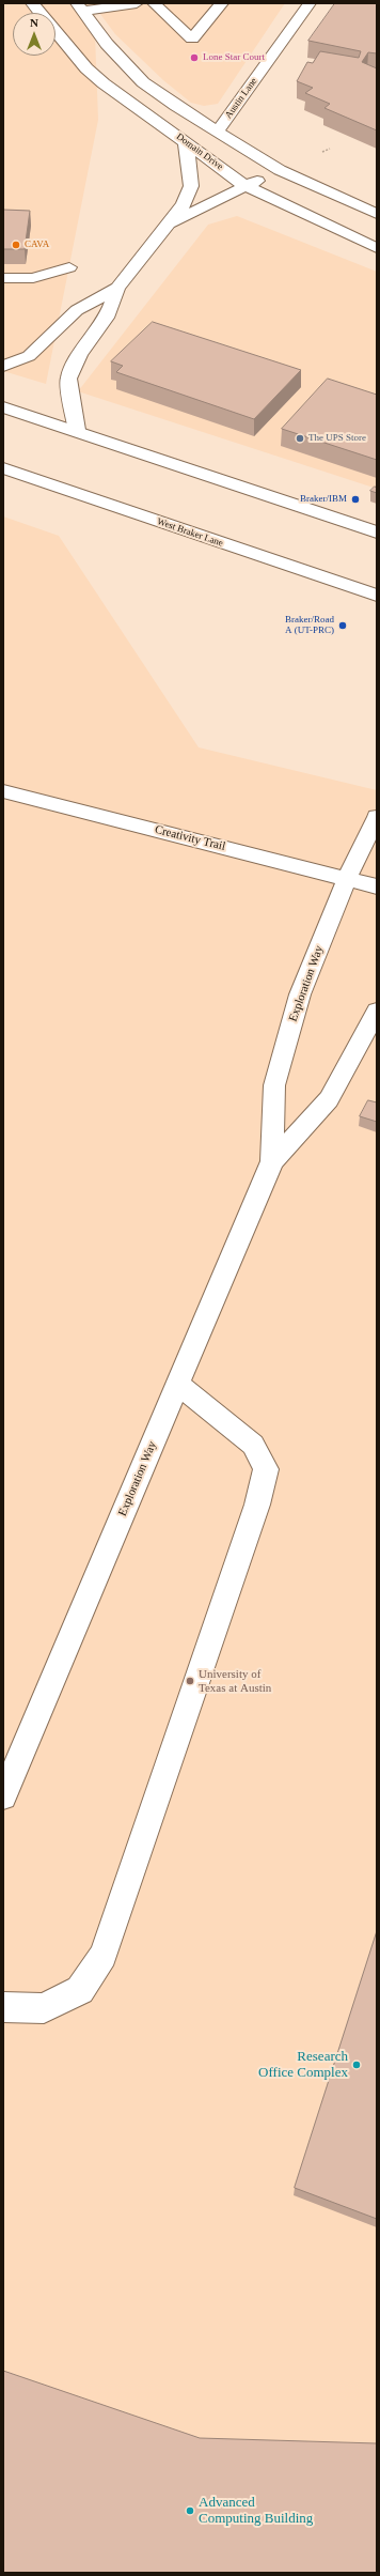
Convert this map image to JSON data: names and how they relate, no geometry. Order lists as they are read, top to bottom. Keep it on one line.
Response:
{"streets":{"street":["Austin Lane","Domain Drive","West Braker Lane","Creativity Trail","Exploration Way"]},"crossings":[["Creativity Trail","Exploration Way"]],"places":["Lone Star Court","CAVA","The UPS Store","Braker/IBM","Braker/Road A (UT-PRC)","University of Texas at Austin","Research Office Complex","Advanced Computing Building"],"north":"top"}
